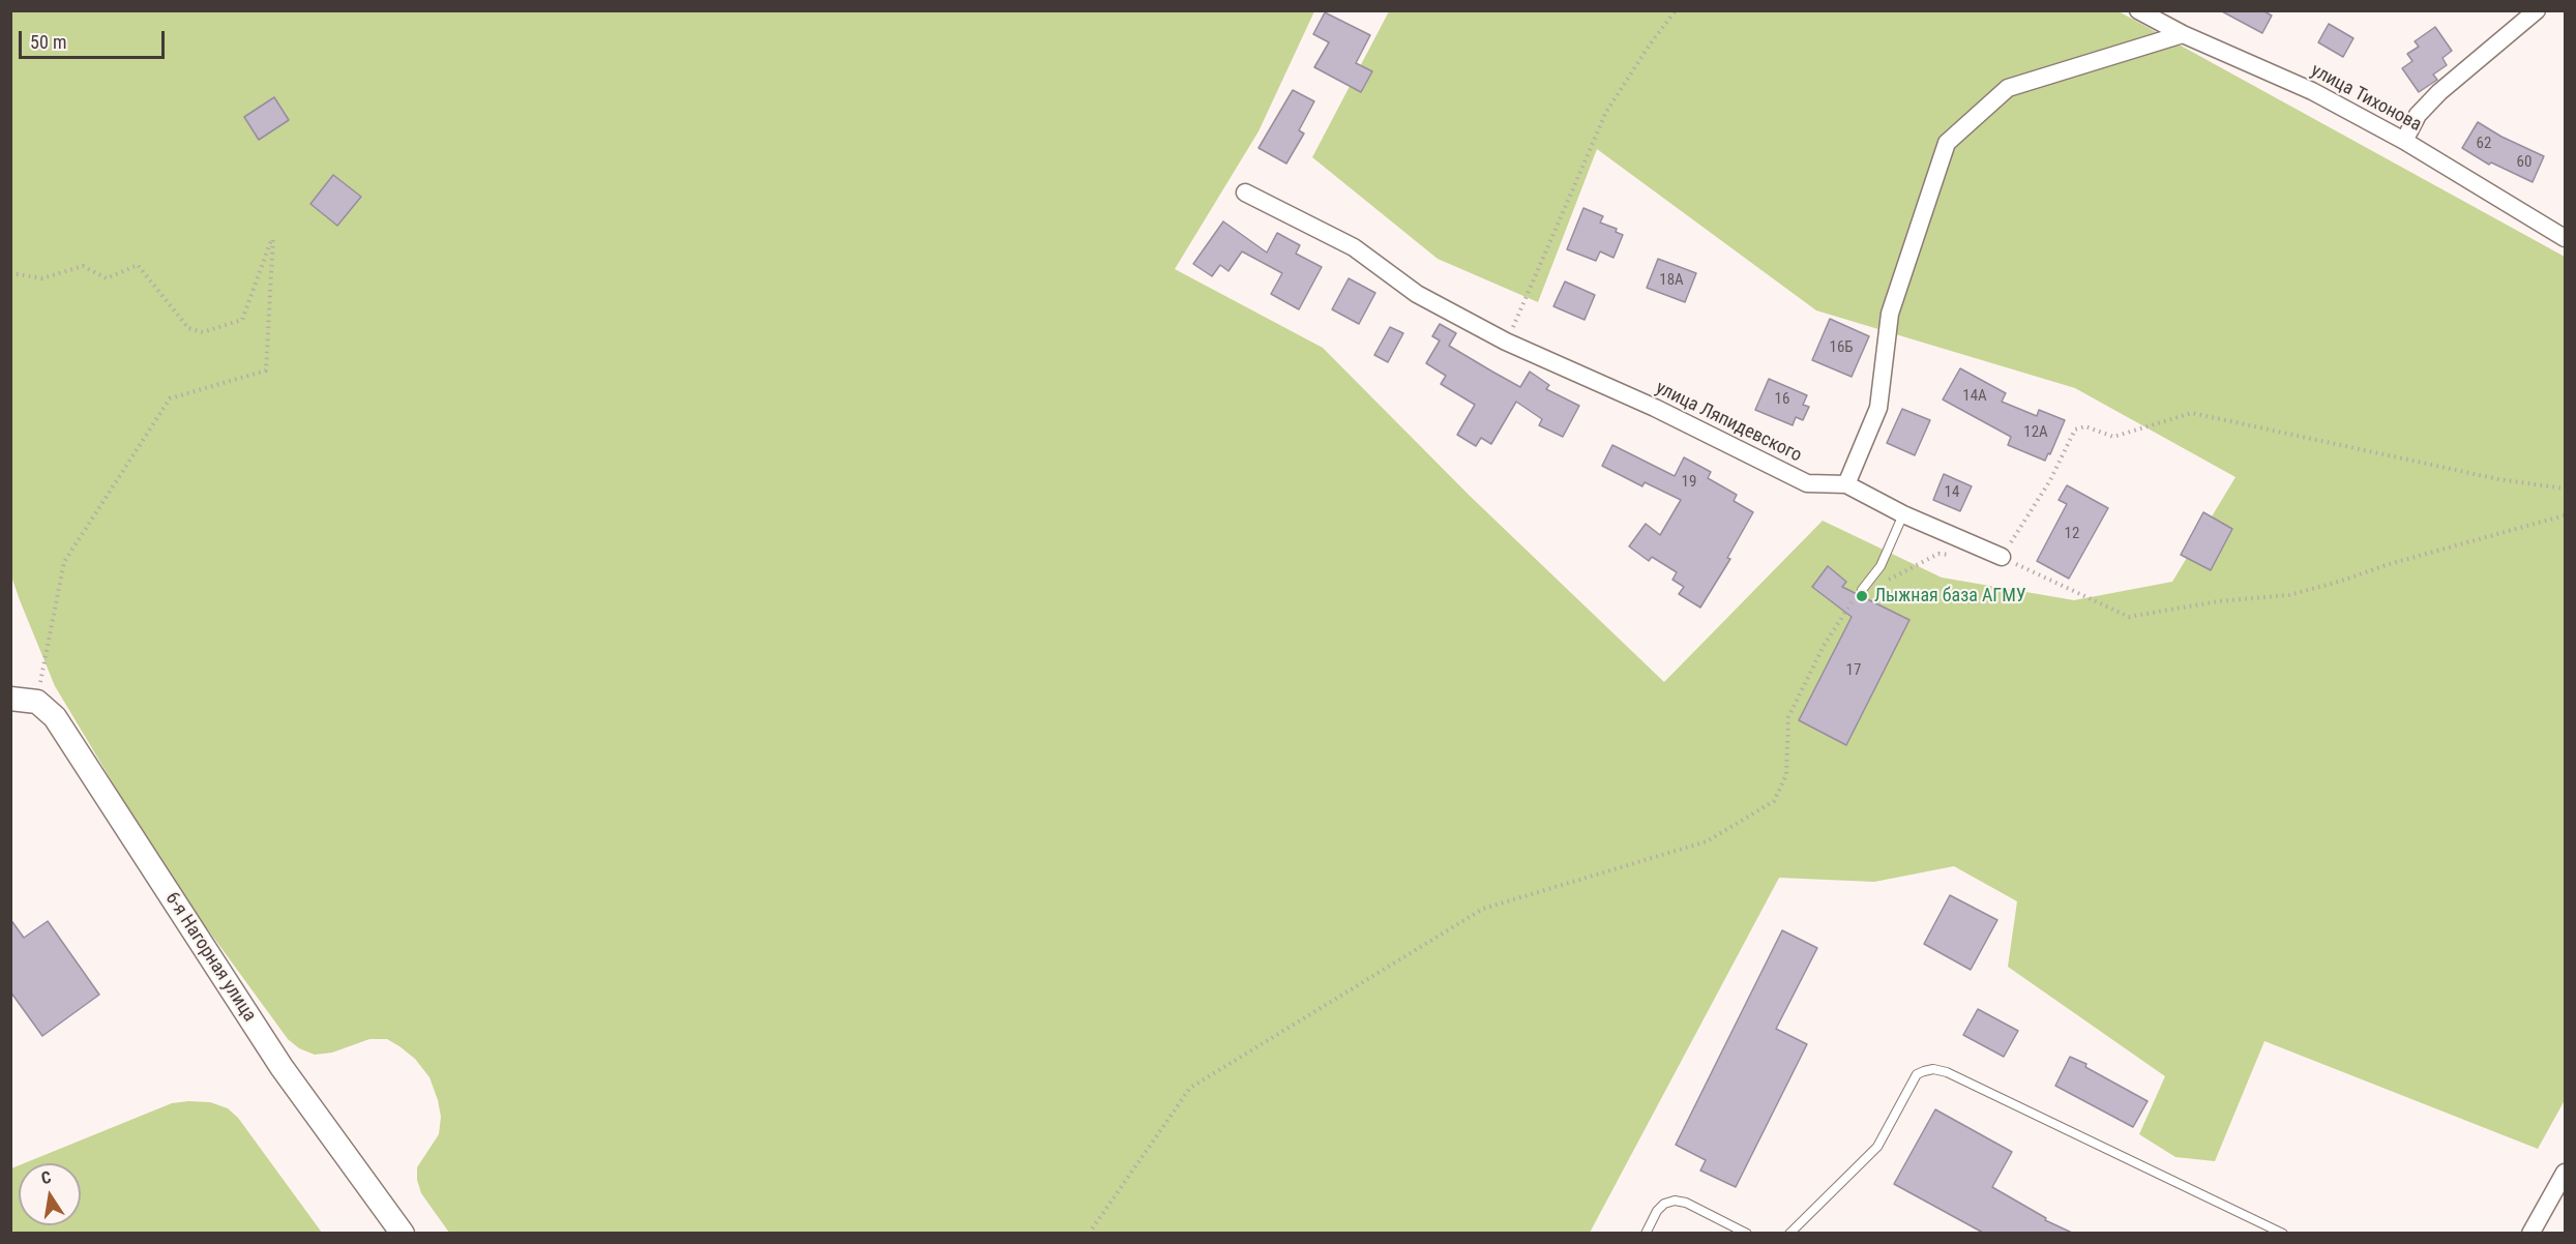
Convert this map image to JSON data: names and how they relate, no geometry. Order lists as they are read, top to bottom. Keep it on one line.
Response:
{"streets":{"street":["улица Тихонова","улица Ляпидевского","6-я Нагорная улица"]},"places":["Лыжная база АГМУ"],"house_numbers":["62","60","18А","16Б","14А","16","12А","19","14","12","17"],"scale_bar":"50 m","north":"top"}
